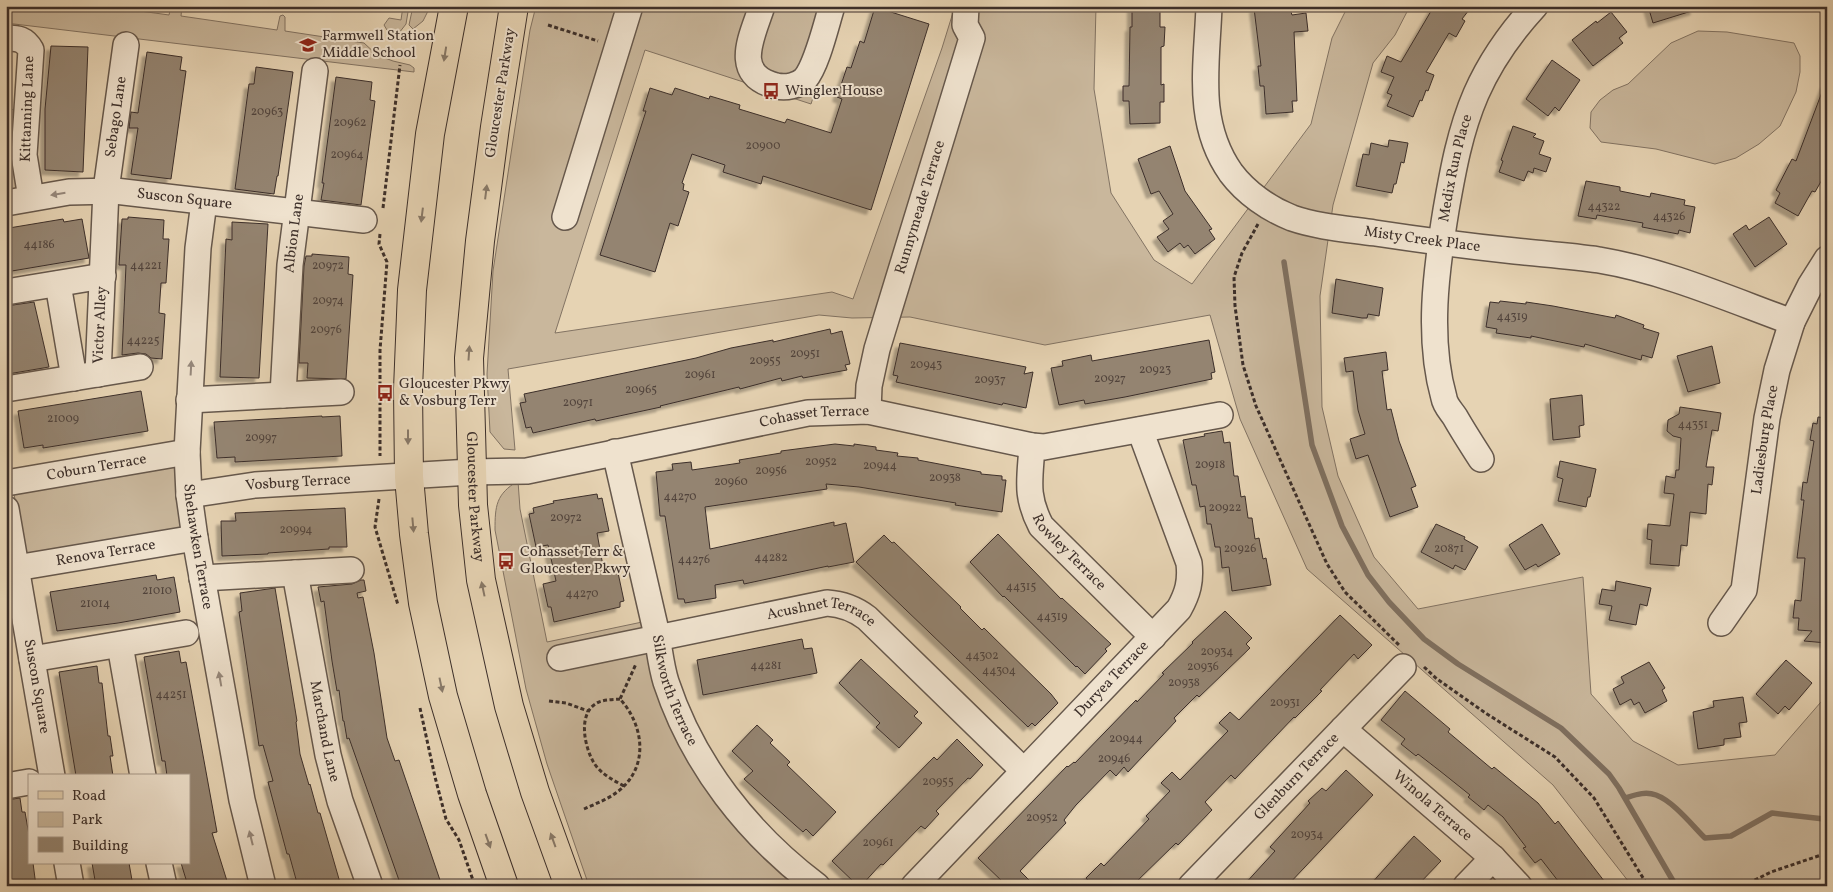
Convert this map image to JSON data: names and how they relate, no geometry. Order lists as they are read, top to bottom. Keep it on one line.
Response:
{"streets":{"main road":["Gloucester Parkway"],"street":["Kittanning Lane","Sebago Lane","Medix Run Place","Suscon Square","Runnymeade Terrace","Albion Lane","Misty Creek Place","Victor Alley","Cohasset Terrace","Ladiesburg Place","Coburn Terrace","Vosburg Terrace","Shehawken Terrace","Rowley Terrace","Renova Terrace","Acushnet Terrace","Duryea Terrace","Silkworth Terrace","Marchand Lane","Glenburn Terrace","Winola Terrace"]},"crossings":[["Gloucester Parkway","Cohasset Terrace"],["Kittanning Lane","Suscon Square"],["Sebago Lane","Suscon Square"],["Sebago Lane","Victor Alley"],["Medix Run Place","Misty Creek Place"],["Suscon Square","Albion Lane"],["Suscon Square","Victor Alley"],["Suscon Square","Shehawken Terrace"],["Suscon Square","Renova Terrace"],["Runnymeade Terrace","Cohasset Terrace"],["Misty Creek Place","Ladiesburg Place"],["Cohasset Terrace","Vosburg Terrace"],["Cohasset Terrace","Rowley Terrace"],["Cohasset Terrace","Duryea Terrace"],["Cohasset Terrace","Silkworth Terrace"],["Coburn Terrace","Shehawken Terrace"],["Vosburg Terrace","Shehawken Terrace"],["Shehawken Terrace","Renova Terrace"],["Rowley Terrace","Duryea Terrace"],["Acushnet Terrace","Duryea Terrace"],["Acushnet Terrace","Silkworth Terrace"],["Glenburn Terrace","Winola Terrace"]],"places":{"school or university":["Farmwell Station Middle School"],"bus stop":["Wingler House","Gloucester Pkwy & Vosburg Terr","Cohasset Terr & Gloucester Pkwy"]},"house_numbers":["20963","20962","20900","20964","44322","44326","44186","44221","20972","20974","44319","20976","44225","20951","20955","20943","20923","20961","20927","20937","20965","20971","21009","44351","20997","20952","20918","20944","20956","20938","20960","44270","20922","20972","20994","20926","20871","44282","44276","44315","21010","44270","21014","44319","20934","44302","44281","20936","44304","20938","44251","20931","20944","20946","20955","20952","20934","20961"],"legend":["Road","Park","Building"]}
